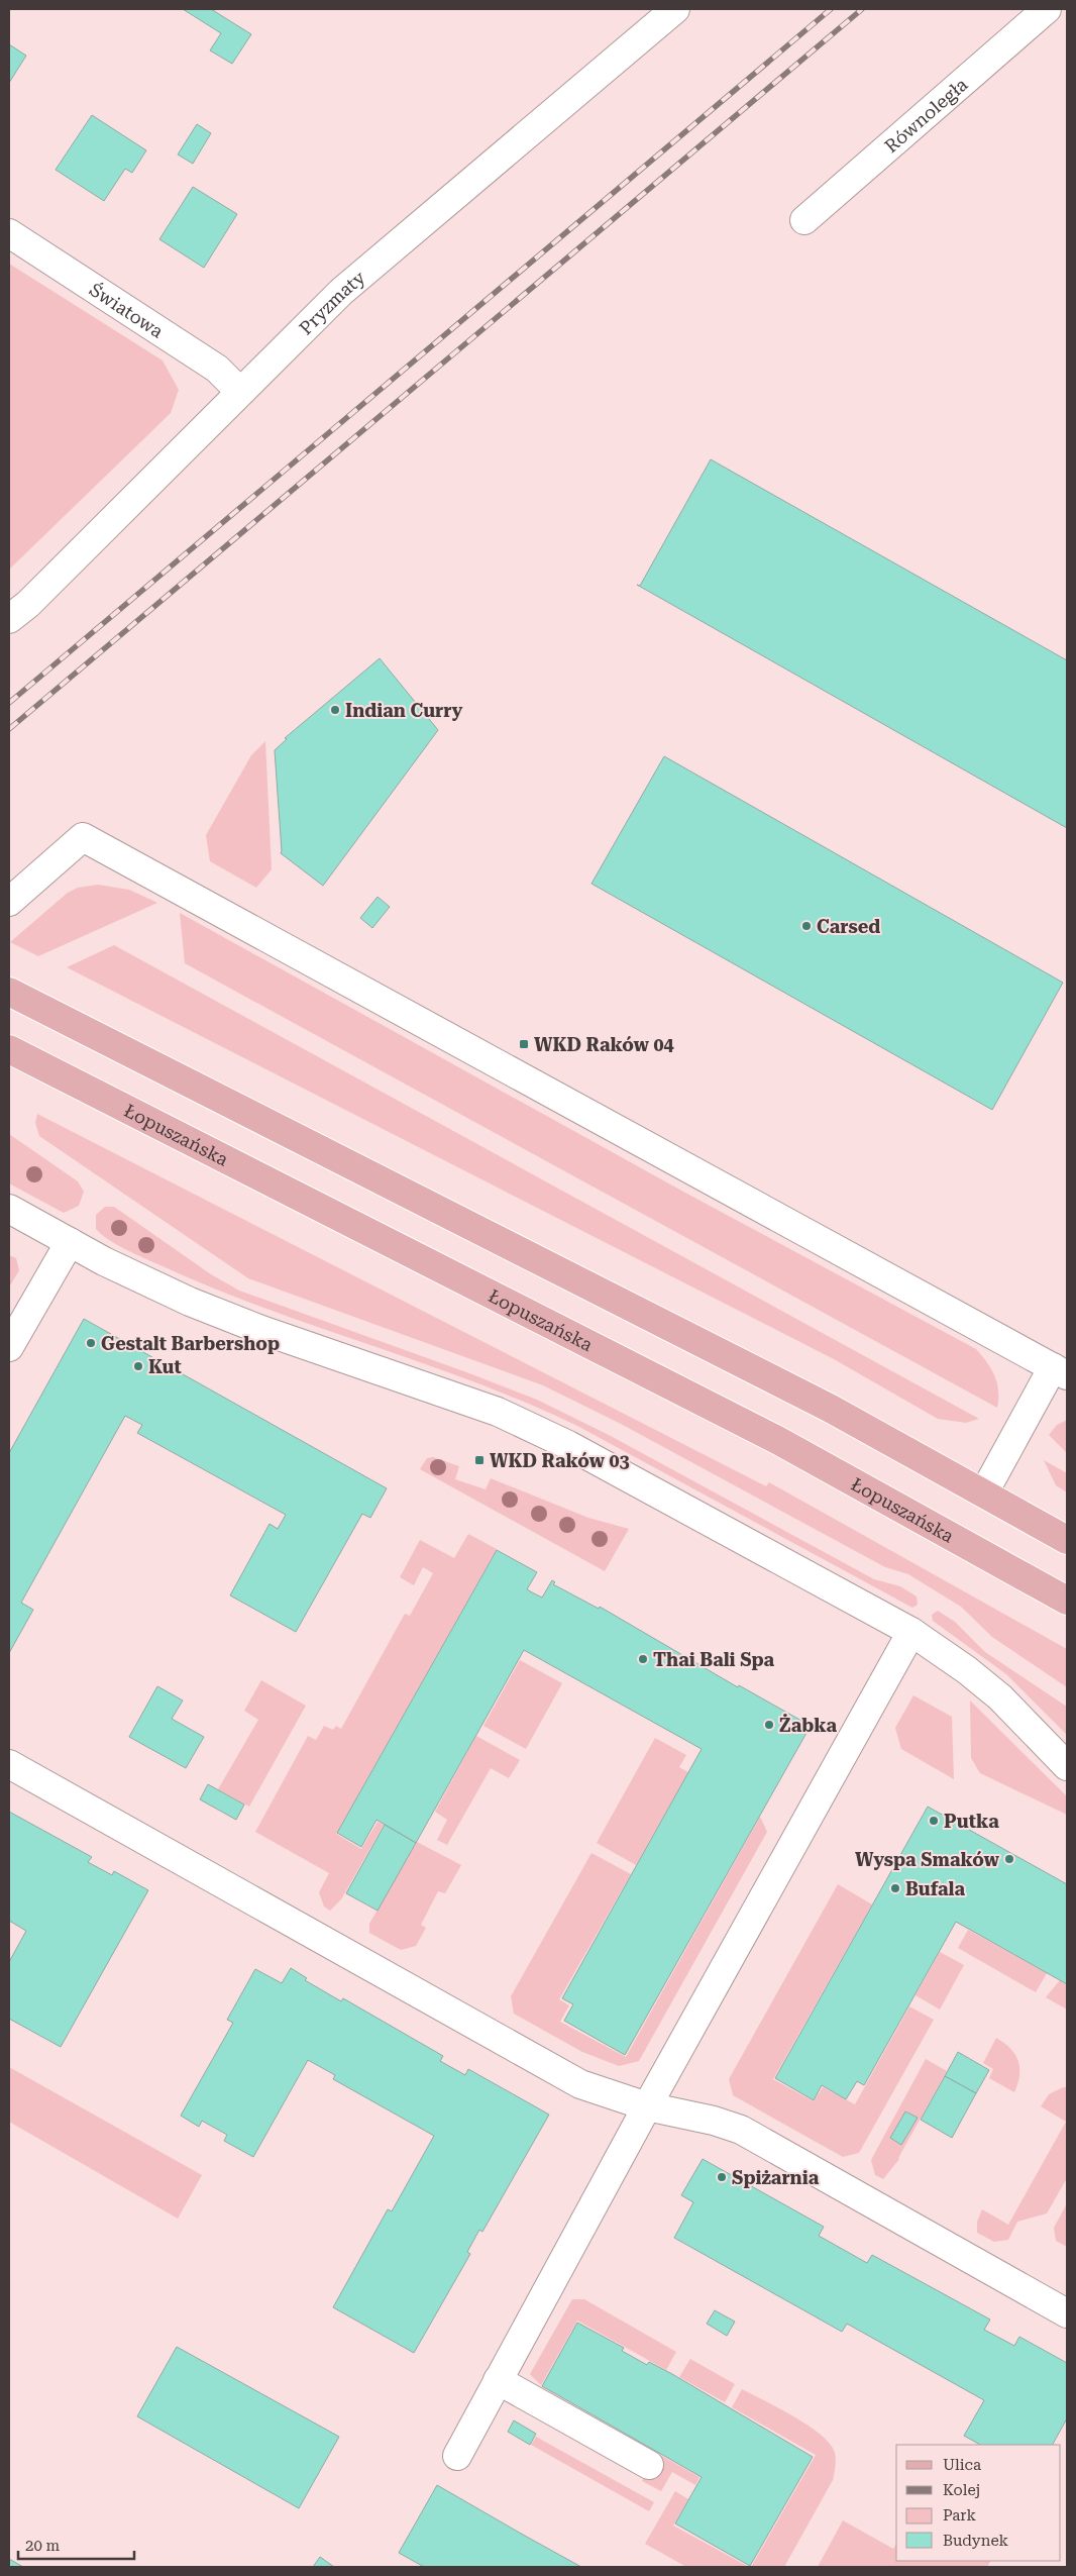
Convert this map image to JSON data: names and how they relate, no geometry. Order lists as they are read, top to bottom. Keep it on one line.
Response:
{"streets":{"main road":["Łopuszańska"],"street":["Równoległa","Pryzmaty","Światowa"]},"crossings":[["Pryzmaty","Światowa"]],"places":{"other":["Indian Curry","Carsed","Gestalt Barbershop","Kut","Thai Bali Spa","Żabka","Putka","Wyspa Smaków","Bufala","Spiżarnia"],"transit":["WKD Raków 04","WKD Raków 03"]},"legend":["Ulica","Kolej","Park","Budynek"],"scale_bar":"20 m"}
